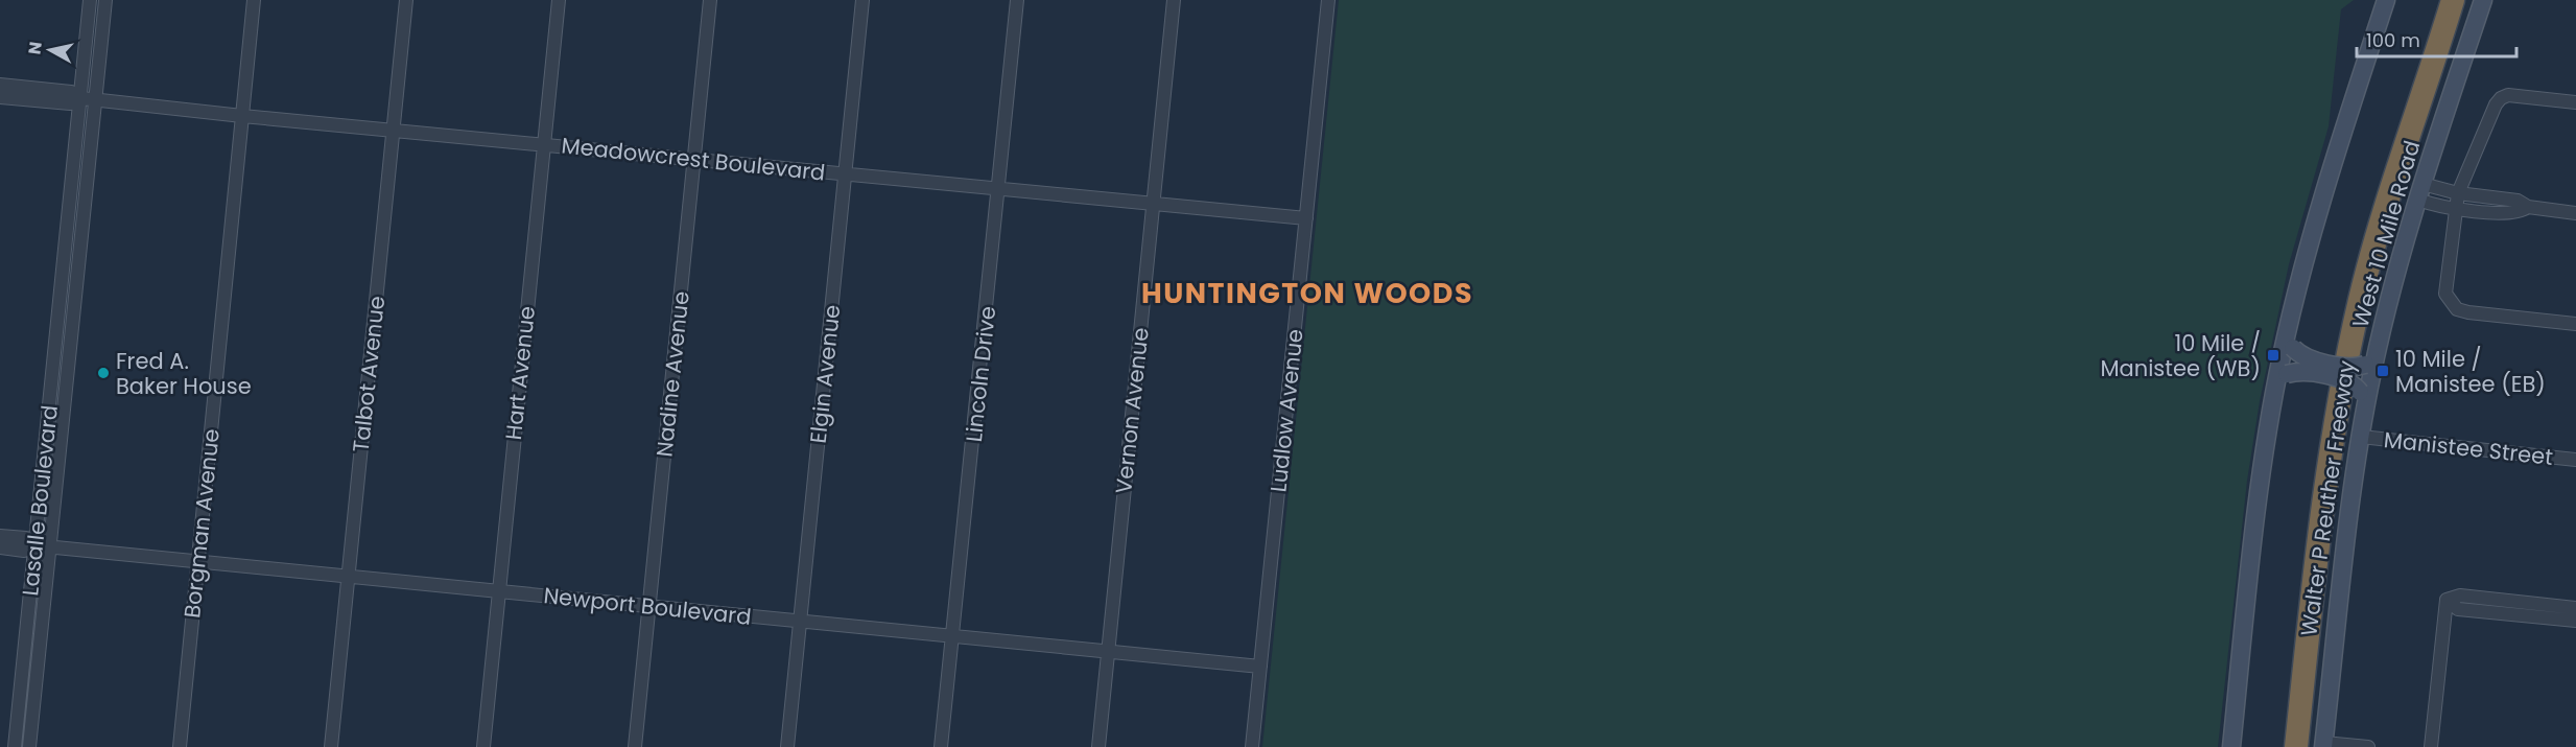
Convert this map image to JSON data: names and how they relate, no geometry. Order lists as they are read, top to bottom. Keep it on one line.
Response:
{"streets":{"highway":["Walter P Reuther Freeway"],"main road":["West 10 Mile Road"],"street":["Meadowcrest Boulevard","Hart Avenue","Talbot Avenue","Nadine Avenue","Elgin Avenue","Lincoln Drive","Vernon Avenue","Ludlow Avenue","Manistee Street","Lasalle Boulevard","Borgman Avenue","Newport Boulevard"]},"crossings":[["Meadowcrest Boulevard","Hart Avenue"],["Meadowcrest Boulevard","Talbot Avenue"],["Meadowcrest Boulevard","Nadine Avenue"],["Meadowcrest Boulevard","Elgin Avenue"],["Meadowcrest Boulevard","Lincoln Drive"],["Meadowcrest Boulevard","Vernon Avenue"],["Meadowcrest Boulevard","Ludlow Avenue"],["Meadowcrest Boulevard","Lasalle Boulevard"],["Meadowcrest Boulevard","Borgman Avenue"],["West 10 Mile Road","Manistee Street"],["Hart Avenue","Newport Boulevard"],["Talbot Avenue","Newport Boulevard"],["Nadine Avenue","Newport Boulevard"],["Elgin Avenue","Newport Boulevard"],["Lincoln Drive","Newport Boulevard"],["Vernon Avenue","Newport Boulevard"],["Ludlow Avenue","Newport Boulevard"],["Lasalle Boulevard","Newport Boulevard"],["Borgman Avenue","Newport Boulevard"]],"districts":["HUNTINGTON WOODS"],"places":{"transit":["10 Mile / Manistee (WB)","10 Mile / Manistee (EB)"],"other":["Fred A. Baker House"]},"scale_bar":"100 m","north":"left"}
